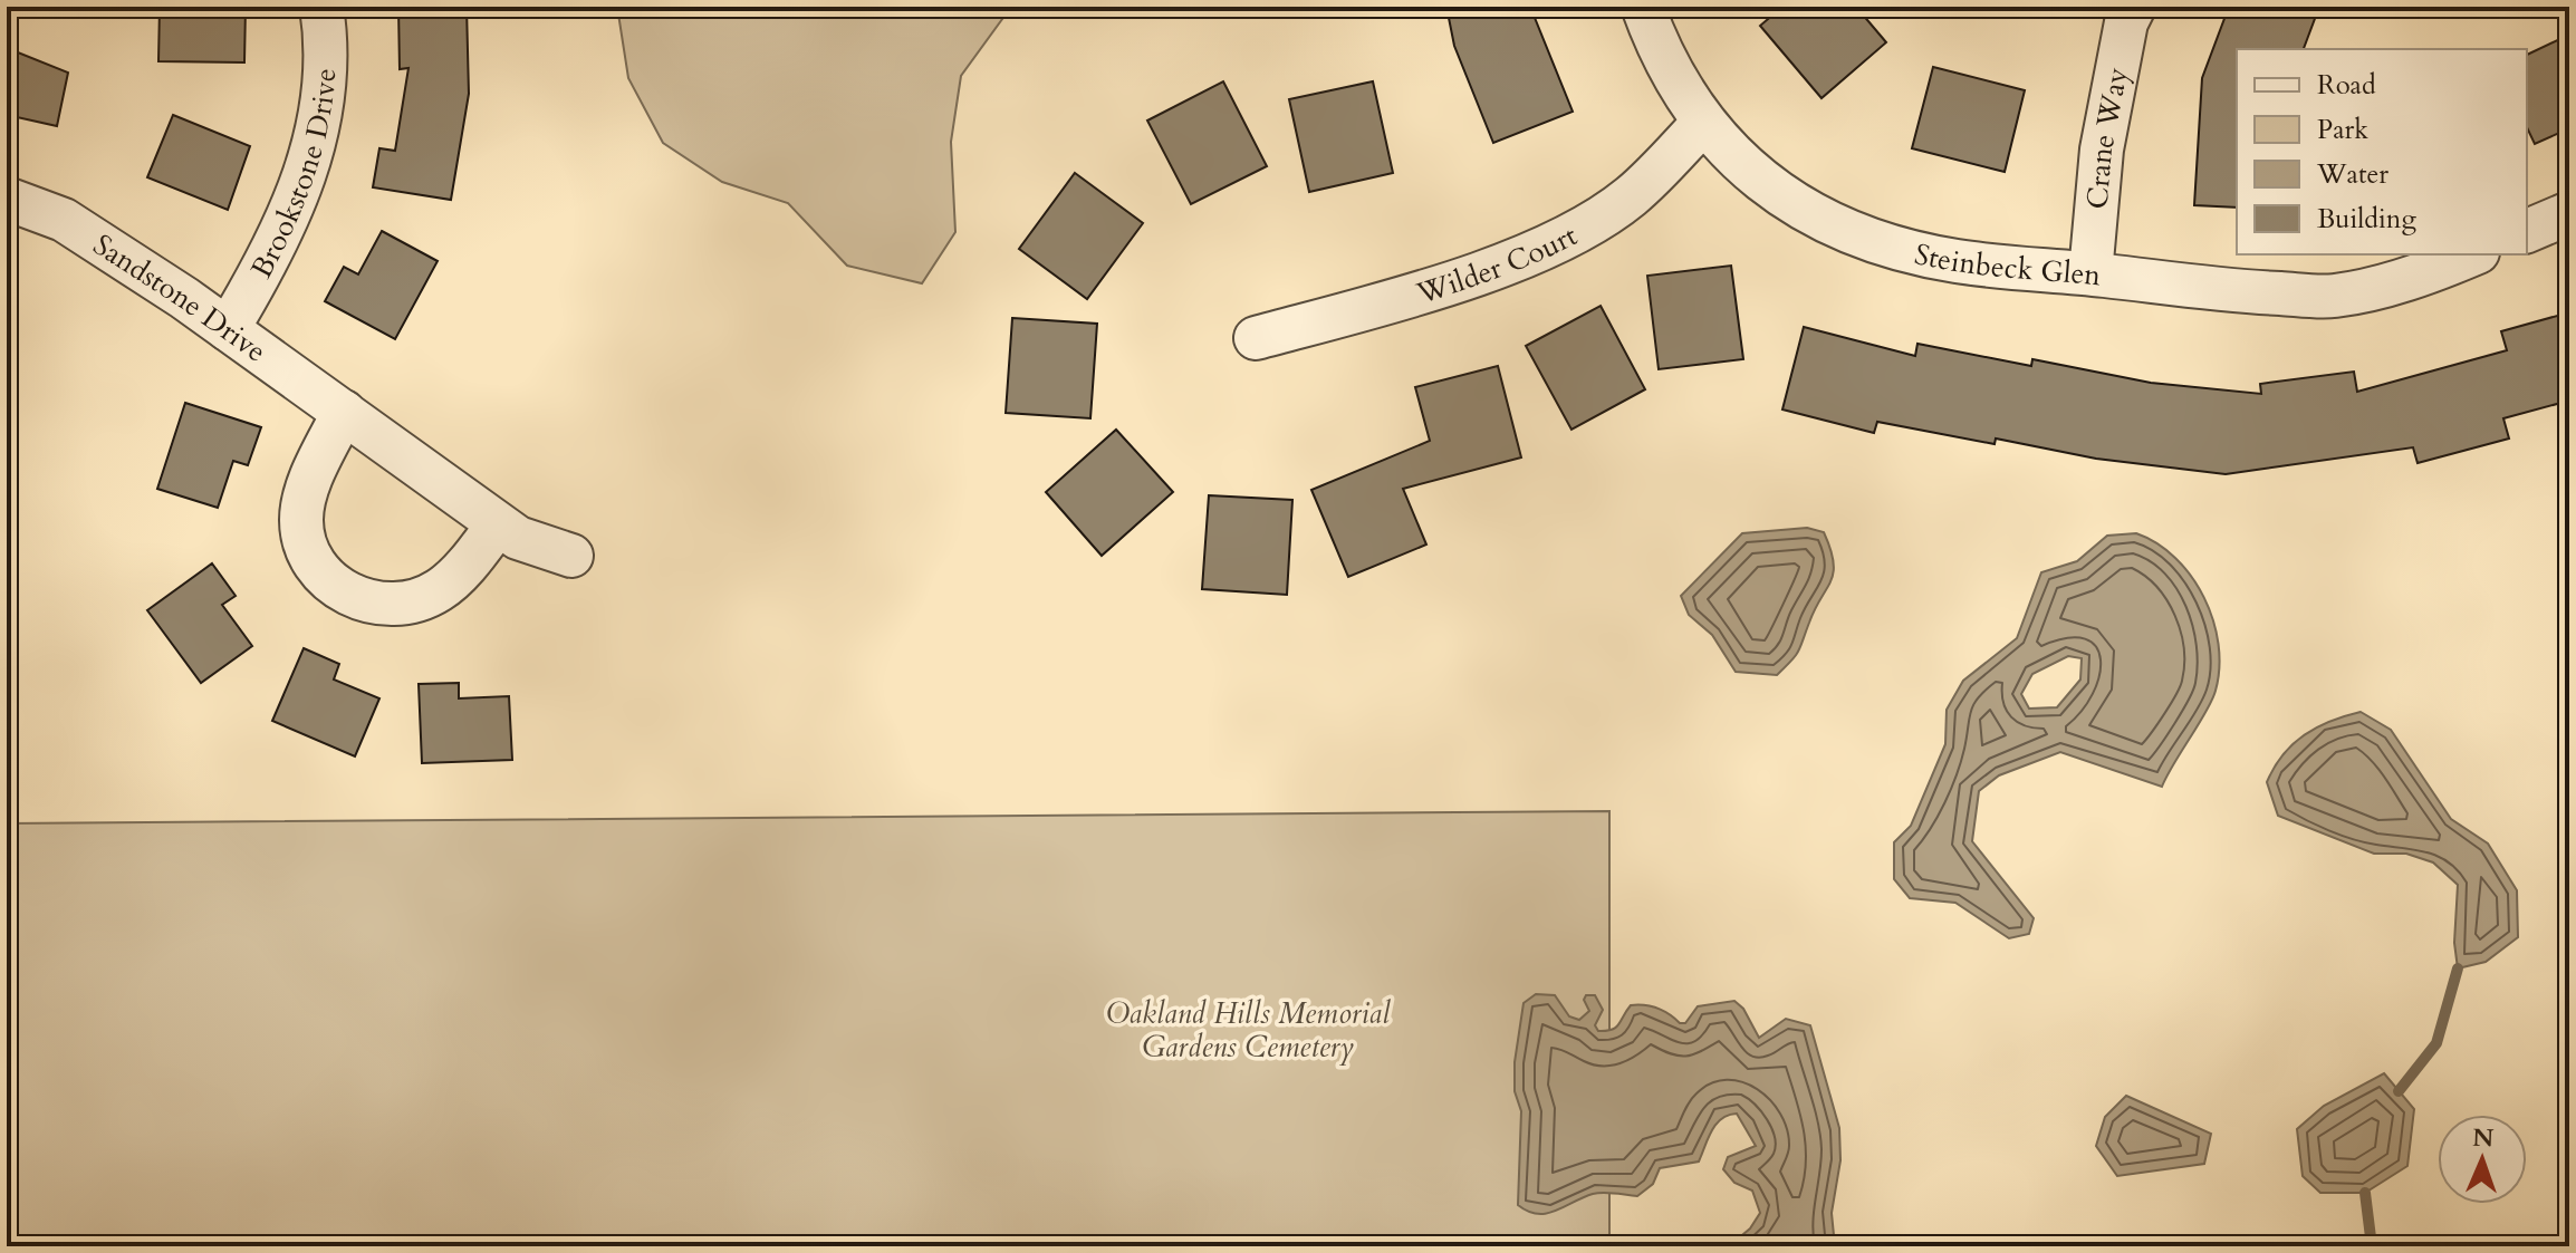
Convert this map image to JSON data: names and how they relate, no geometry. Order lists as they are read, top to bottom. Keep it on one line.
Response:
{"streets":{"street":["Crane Way","Brookstone Drive","Wilder Court","Steinbeck Glen","Sandstone Drive"]},"crossings":[["Crane Way","Steinbeck Glen"],["Brookstone Drive","Sandstone Drive"],["Wilder Court","Steinbeck Glen"]],"parks":["Oakland Hills Memorial Gardens Cemetery"],"legend":["Road","Park","Water","Building"],"north":"top"}
